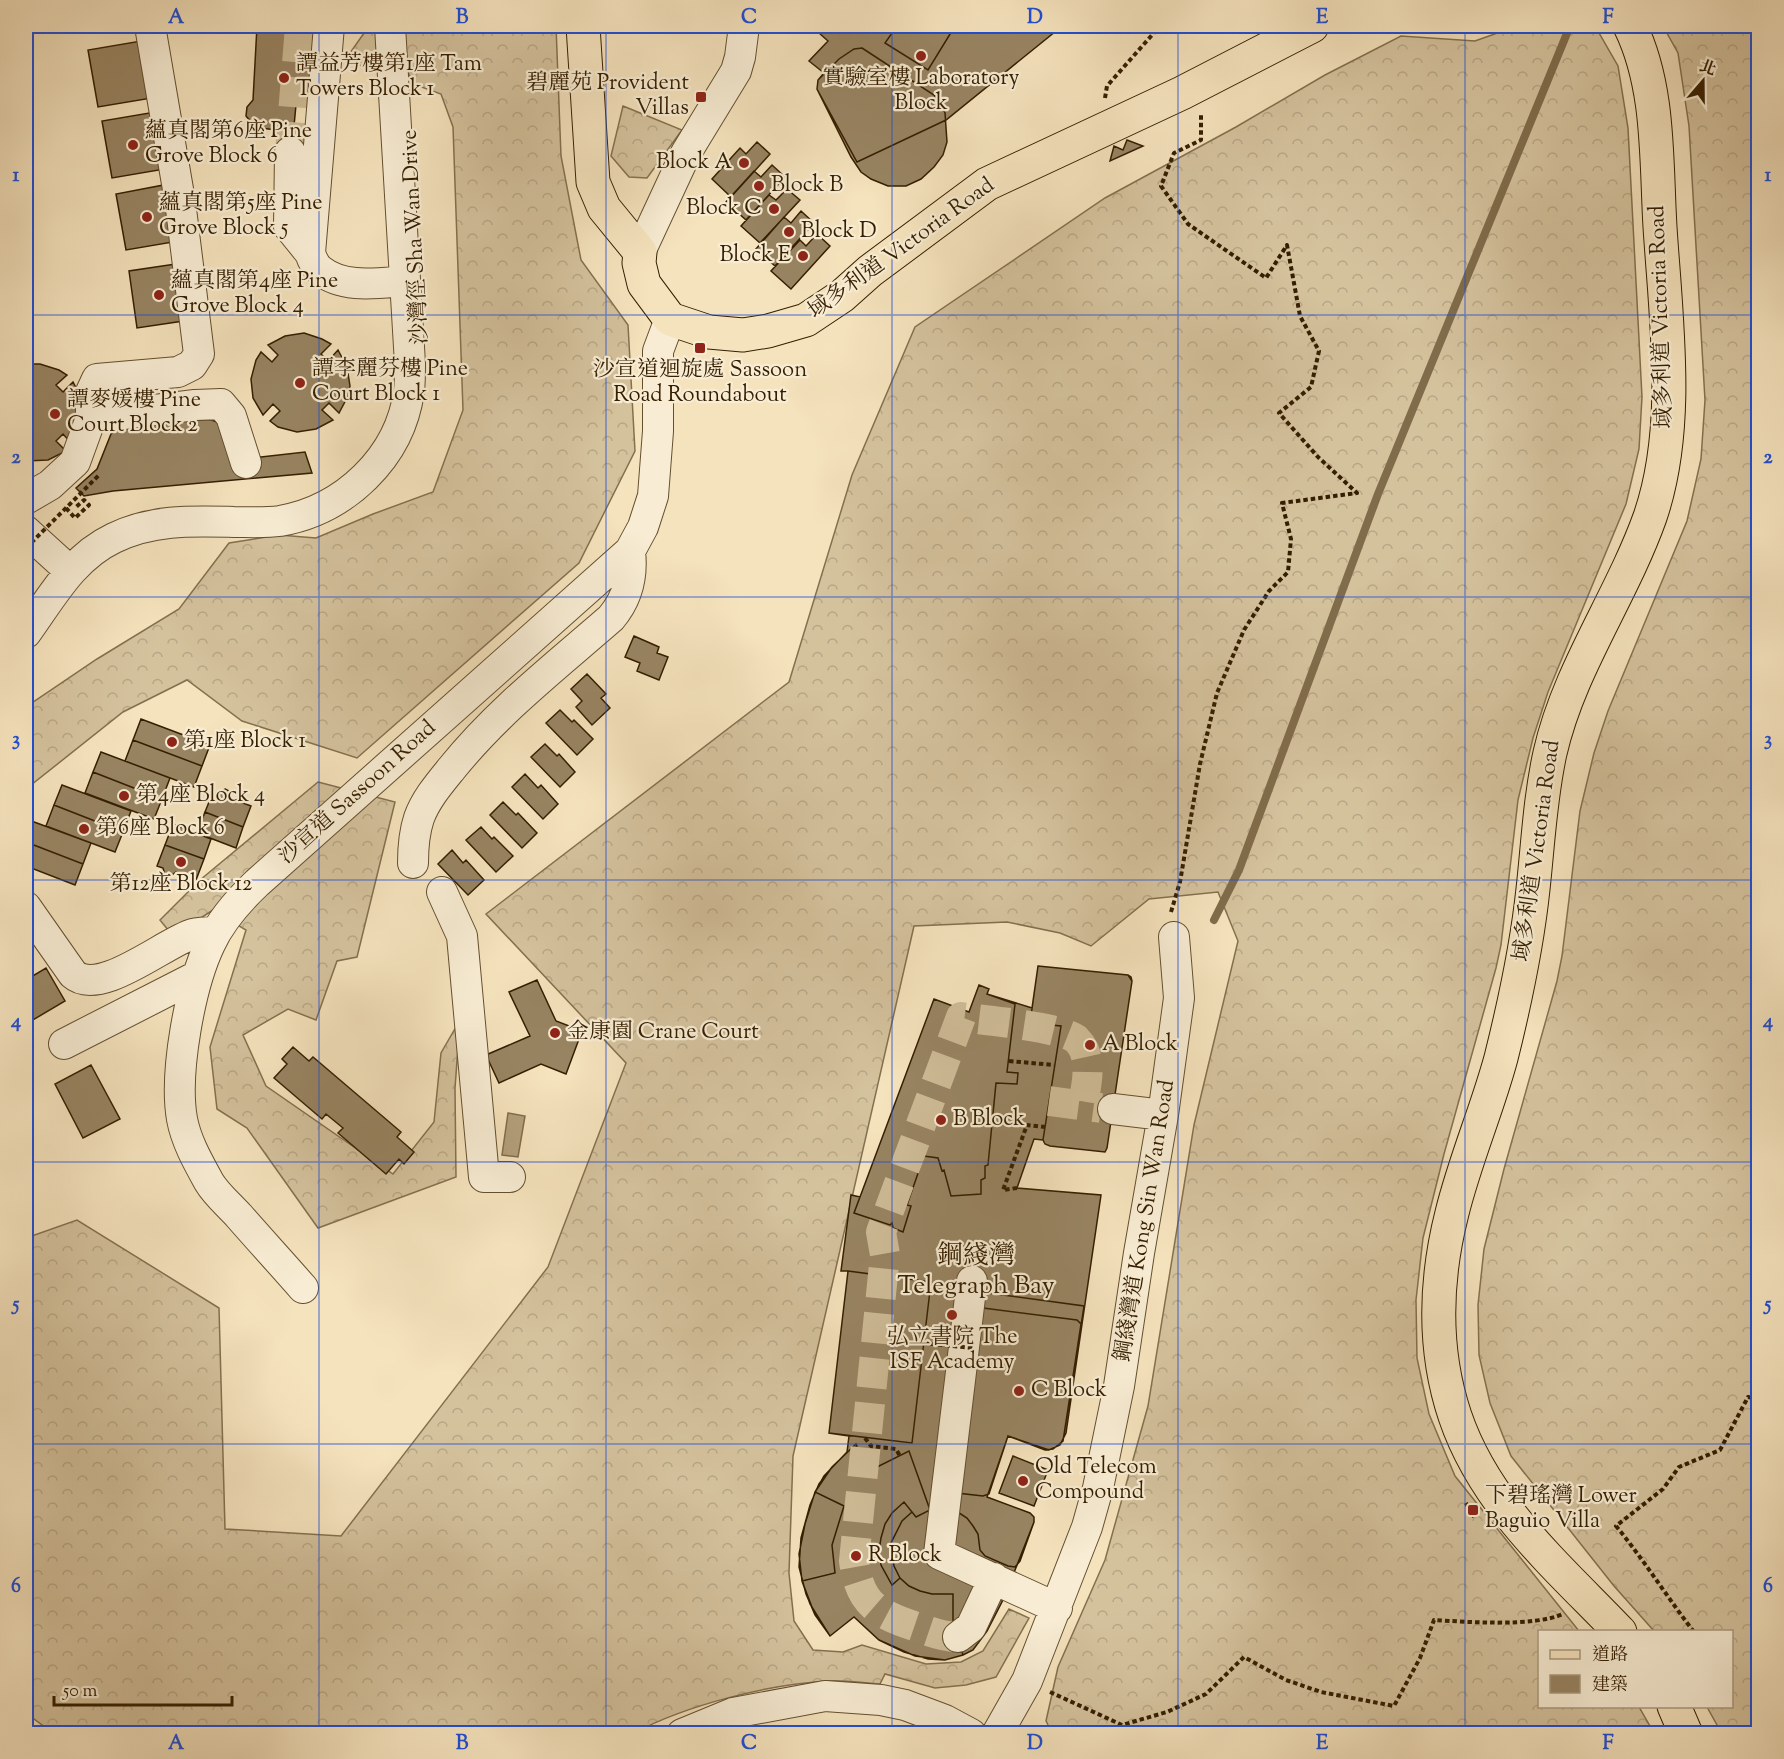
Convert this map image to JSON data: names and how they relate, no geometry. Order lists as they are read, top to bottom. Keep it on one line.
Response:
{"streets":{"main road":["域多利道 Victoria Road"],"street":["沙灣徑 Sha Wan Drive","沙宣道 Sassoon Road","鋼綫灣道 Kong Sin Wan Road"]},"crossings":[["域多利道 Victoria Road","沙宣道 Sassoon Road"]],"districts":["鋼綫灣 Telegraph Bay"],"places":{"other":["實驗室樓 Laboratory Block","譚益芳樓第1座 Tam Towers Block 1","蘊真閣第6座 Pine Grove Block 6","Block A","Block B","Block C","蘊真閣第5座 Pine Grove Block 5","Block D","Block E","蘊真閣第4座 Pine Grove Block 4","譚李麗芬樓 Pine Court Block 1","譚麥媛樓 Pine Court Block 2","第1座 Block 1","第4座 Block 4","第6座 Block 6","第12座 Block 12","金康園 Crane Court","A Block","B Block","弘立書院 The ISF Academy","C Block","Old Telecom Compound","R Block"],"transit":["碧麗苑 Provident Villas","沙宣道迴旋處 Sassoon Road Roundabout","下碧瑤灣 Lower Baguio Villa"]},"legend":["道路","建築"],"scale_bar":"50 m","north":"top","grid":{"columns":["A","B","C","D","E","F"],"rows":["1","2","3","4","5","6"]}}
